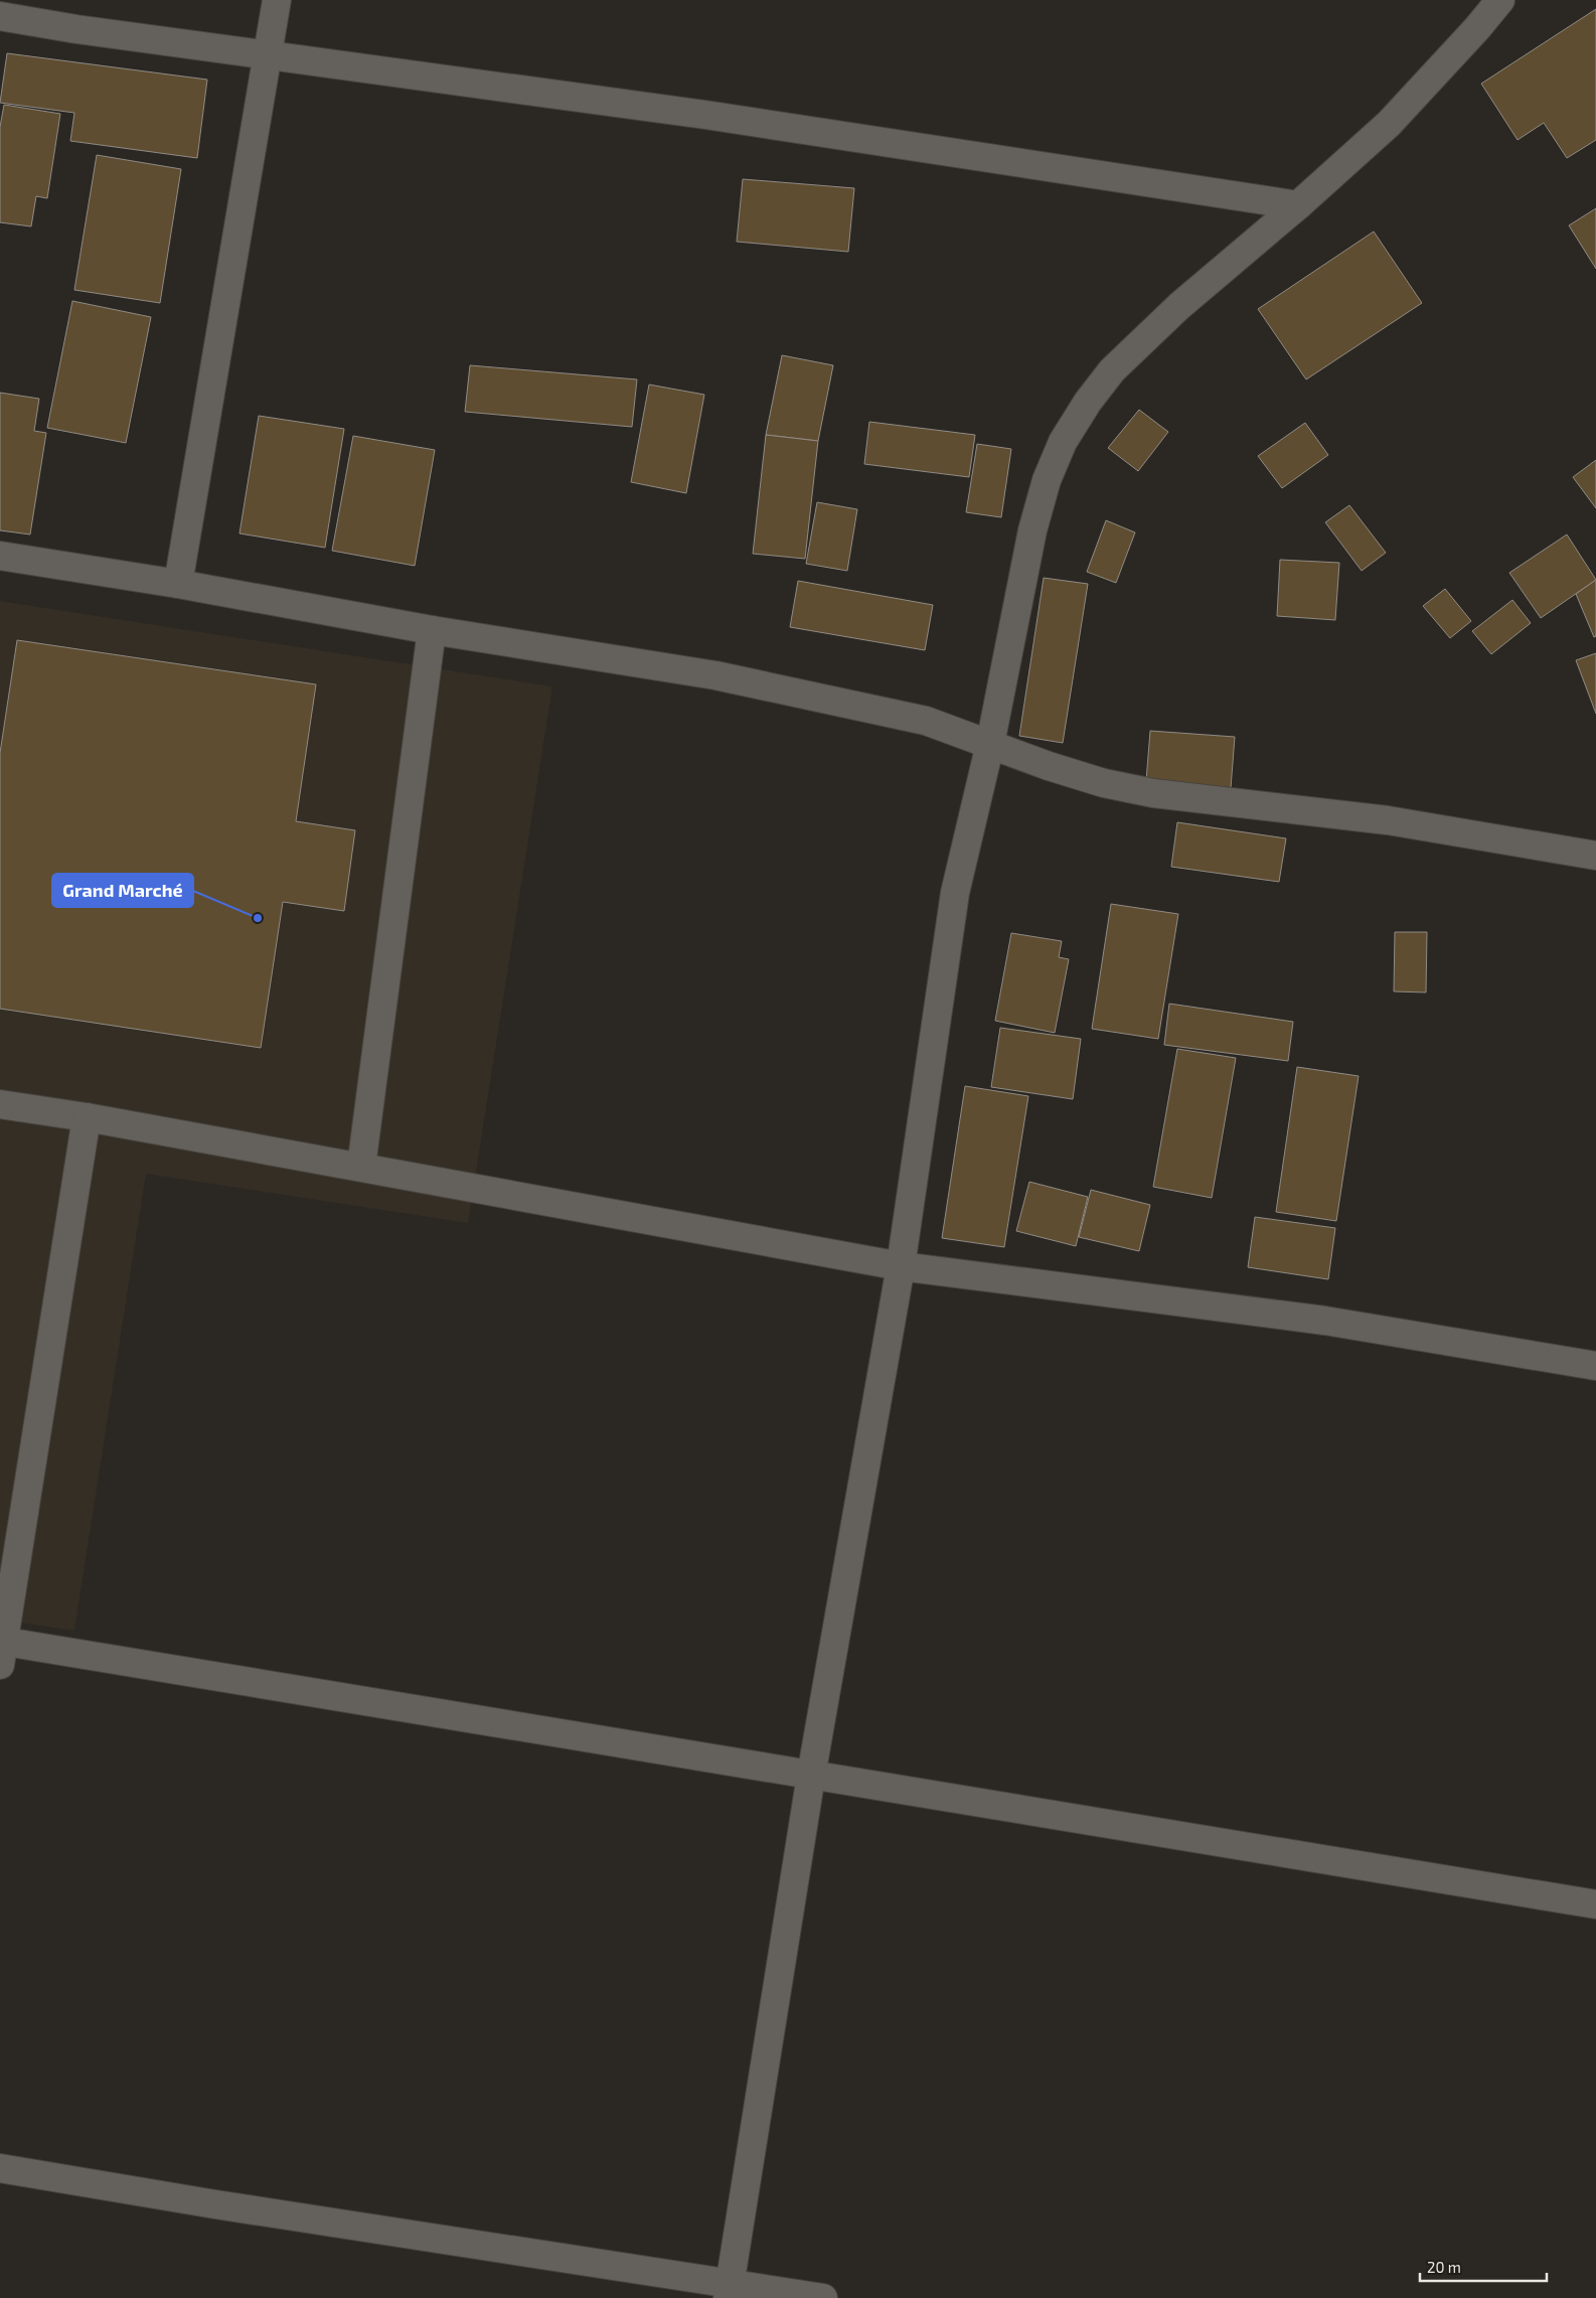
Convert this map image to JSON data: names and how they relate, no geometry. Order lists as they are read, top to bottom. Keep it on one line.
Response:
{"places":["Grand Marché"],"scale_bar":"20 m"}
